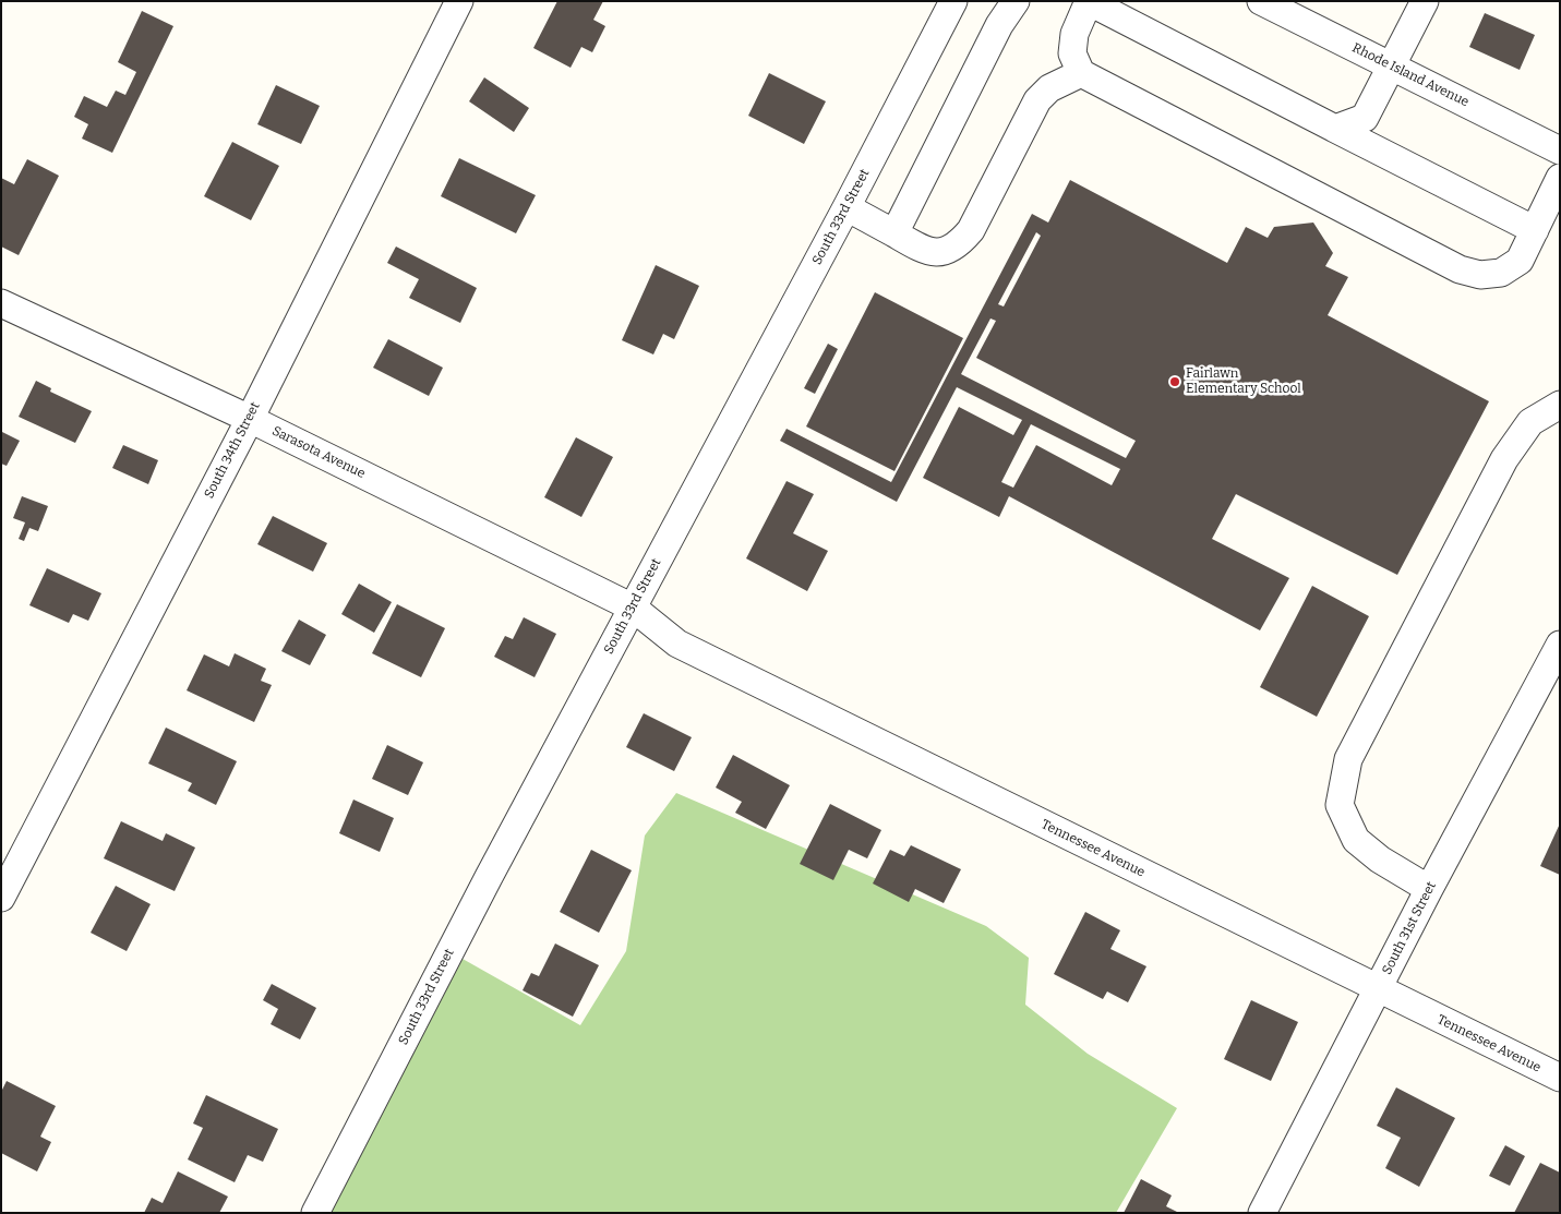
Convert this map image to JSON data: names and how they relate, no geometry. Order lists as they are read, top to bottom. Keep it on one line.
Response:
{"streets":{"street":["Rhode Island Avenue","South 33rd Street","South 34th Street","Sarasota Avenue","Tennessee Avenue","South 31st Street"]},"crossings":[["South 33rd Street","Sarasota Avenue"],["South 33rd Street","Tennessee Avenue"],["South 34th Street","Sarasota Avenue"],["Sarasota Avenue","Tennessee Avenue"],["Tennessee Avenue","South 31st Street"]],"places":["Fairlawn Elementary School"]}
